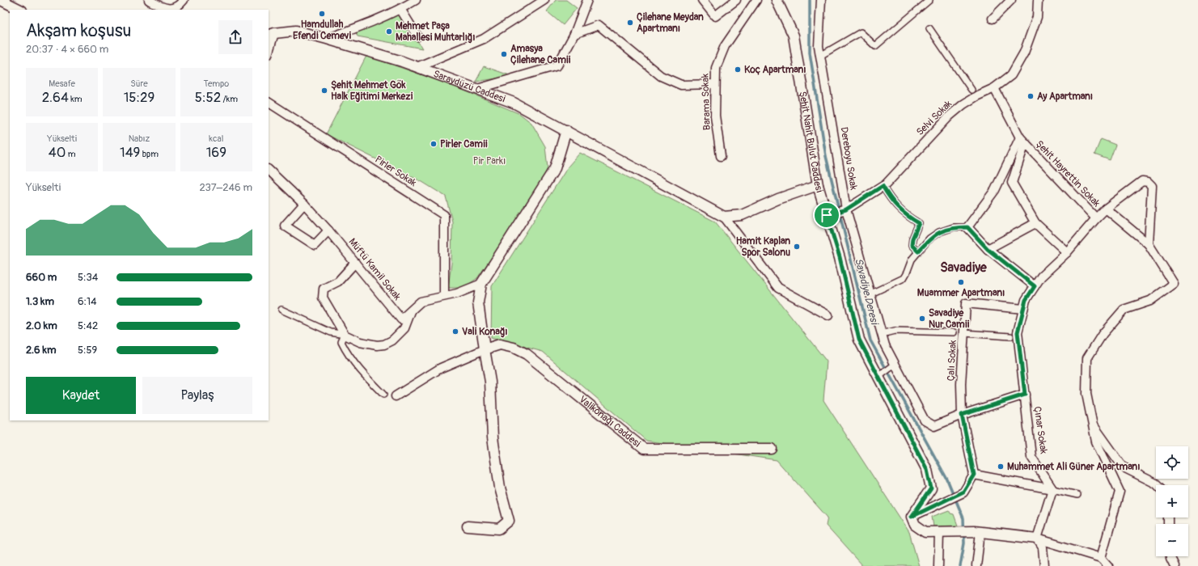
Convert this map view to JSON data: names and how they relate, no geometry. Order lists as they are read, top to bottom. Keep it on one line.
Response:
{"streets":{"street":["Saraydüzü Caddesi","Barama Sokak","Selvi Sokak","Şehit Nahit Bulut Caddesi","Dereboyu Sokak","Pirler Sokak","Şehit Hayrettin Sokak","Müftü Kamil Sokak","Çalı Sokak","Valikonağı Caddesi","Çınar Sokak"]},"crossings":[["Selvi Sokak","Şehit Nahit Bulut Caddesi"],["Selvi Sokak","Dereboyu Sokak"],["Selvi Sokak","Şehit Hayrettin Sokak"],["Dereboyu Sokak","Çalı Sokak"],["Pirler Sokak","Müftü Kamil Sokak"],["Şehit Hayrettin Sokak","Çınar Sokak"],["Çalı Sokak","Çınar Sokak"]],"districts":["Savadiye"],"water":["Savadiye Deresi"],"parks":["Pir Parkı"],"places":["Hamdullah Efendi Cemevi","Çilehane Meydan Apartmanı","Mehmet Paşa Mahallesi Muhtarlığı","Amasya Çilehane Camii","Koç Apartmanı","Şehit Mehmet Gök Halk Eğitimi Merkezi","Ay Apartmanı","Pirler Camii","Hamit Kaplan Spor Salonu","Muammer Apartmanı","Savadiye Nur Camii","Vali Konağı","Muhammet Ali Güner Apartmanı"],"page":{"heading":["Akşam koşusu","20:37 · 4 × 660 m"],"stats":[["Mesafe","2.64 km"],["Süre","15:29"],["Tempo","5:52 /km"],["Yükselti","40 m"],["Nabız","149 bpm"],["kcal","169"]],"chart":["Yükselti","237–246 m"],"list":[{"name":"660 m","note":"5:34"},{"name":"1.3 km","note":"6:14"},{"name":"2.0 km","note":"5:42"},{"name":"2.6 km","note":"5:59"}],"buttons":["Kaydet","Paylaş"],"map_buttons":["+","−"]}}
